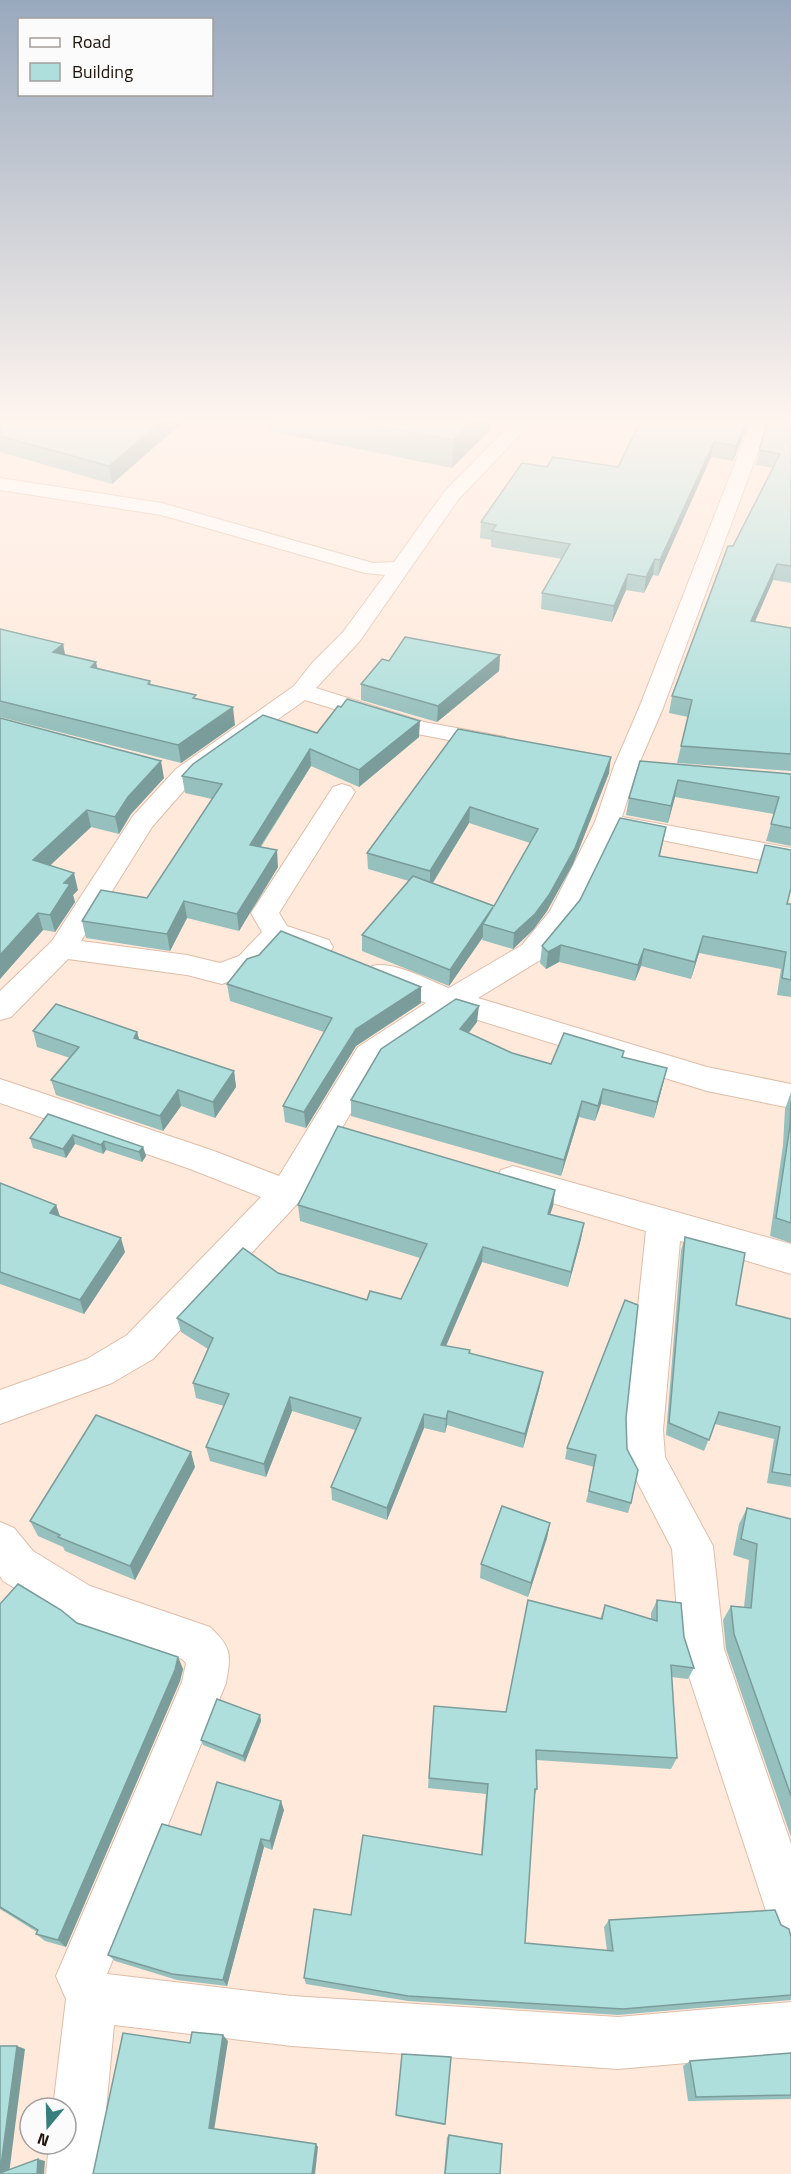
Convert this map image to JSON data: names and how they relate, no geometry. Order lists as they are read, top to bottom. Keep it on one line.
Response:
{"legend":["Road","Building"],"north":"bottom"}
